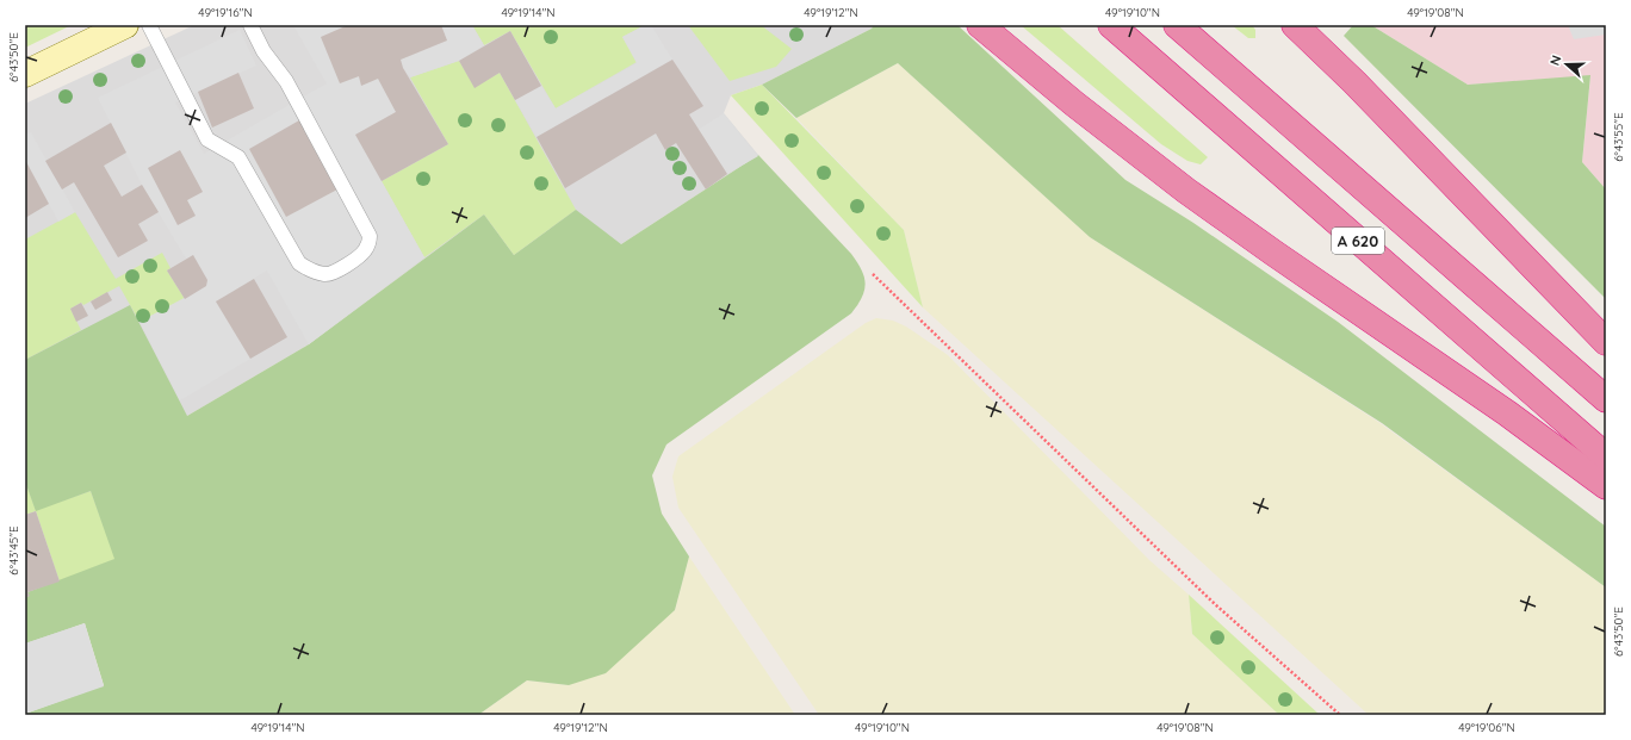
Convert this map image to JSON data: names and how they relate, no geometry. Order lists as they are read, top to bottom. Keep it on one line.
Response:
{"streets":{"highway":["A 620"]},"north":"left","coordinates":["49°19'16\"N","49°19'14\"N","49°19'12\"N","49°19'10\"N","49°19'08\"N","6°43'50\"E","6°43'55\"E","6°43'45\"E","49°19'06\"N"]}
